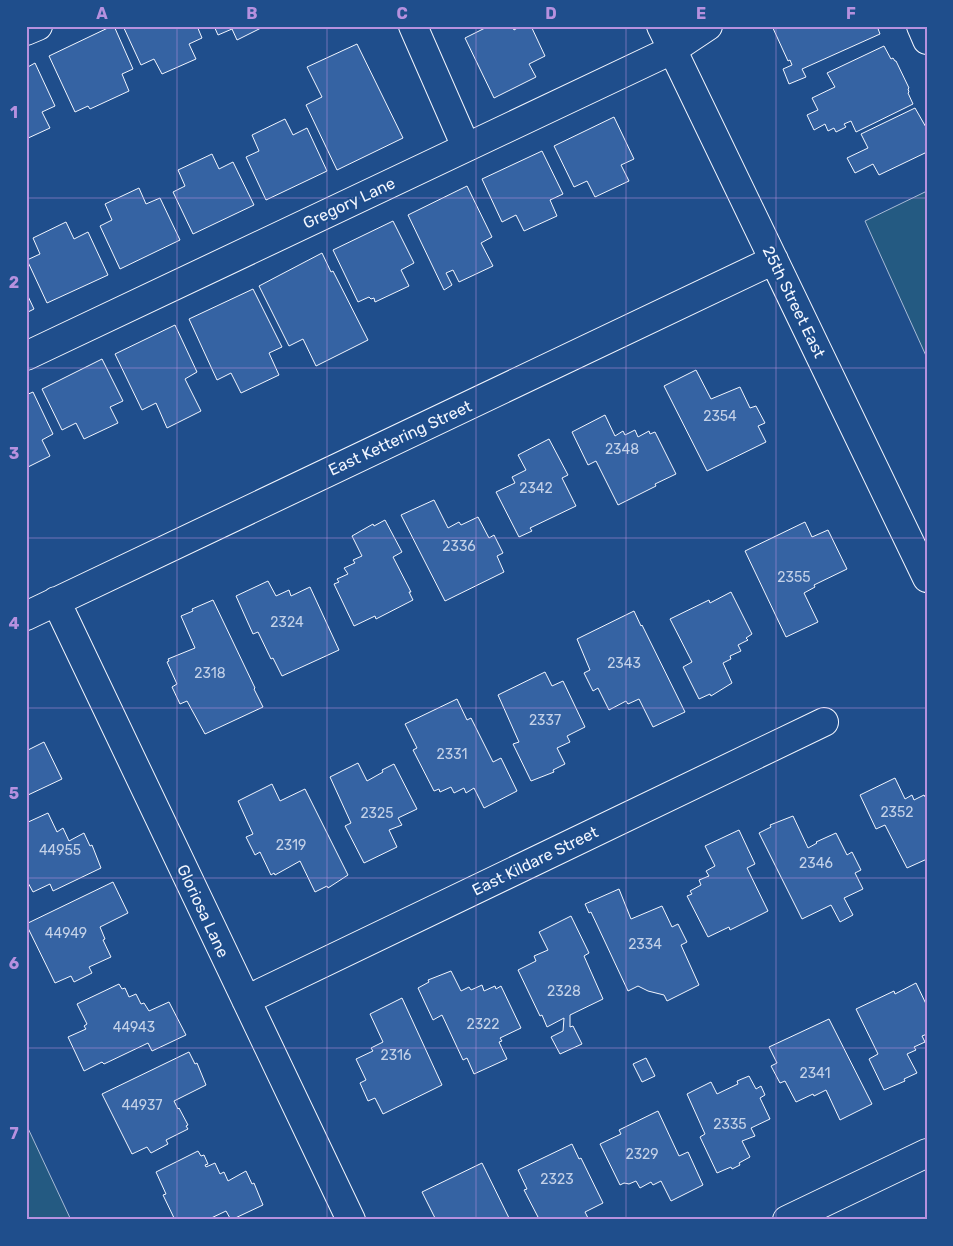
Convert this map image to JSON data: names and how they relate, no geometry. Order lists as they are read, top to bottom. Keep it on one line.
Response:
{"streets":{"street":["Gregory Lane","25th Street East","East Kettering Street","East Kildare Street","Gloriosa Lane"]},"crossings":[["Gregory Lane","25th Street East"],["25th Street East","East Kettering Street"],["East Kettering Street","Gloriosa Lane"],["East Kildare Street","Gloriosa Lane"]],"house_numbers":["2354","2348","2342","2336","2355","2324","2343","2318","2337","2331","2352","2325","2319","44955","2346","44949","2334","2328","2322","44943","2316","2341","44937","2335","2329","2323"],"grid":{"columns":["A","B","C","D","E","F"],"rows":["1","2","3","4","5","6","7"]}}
